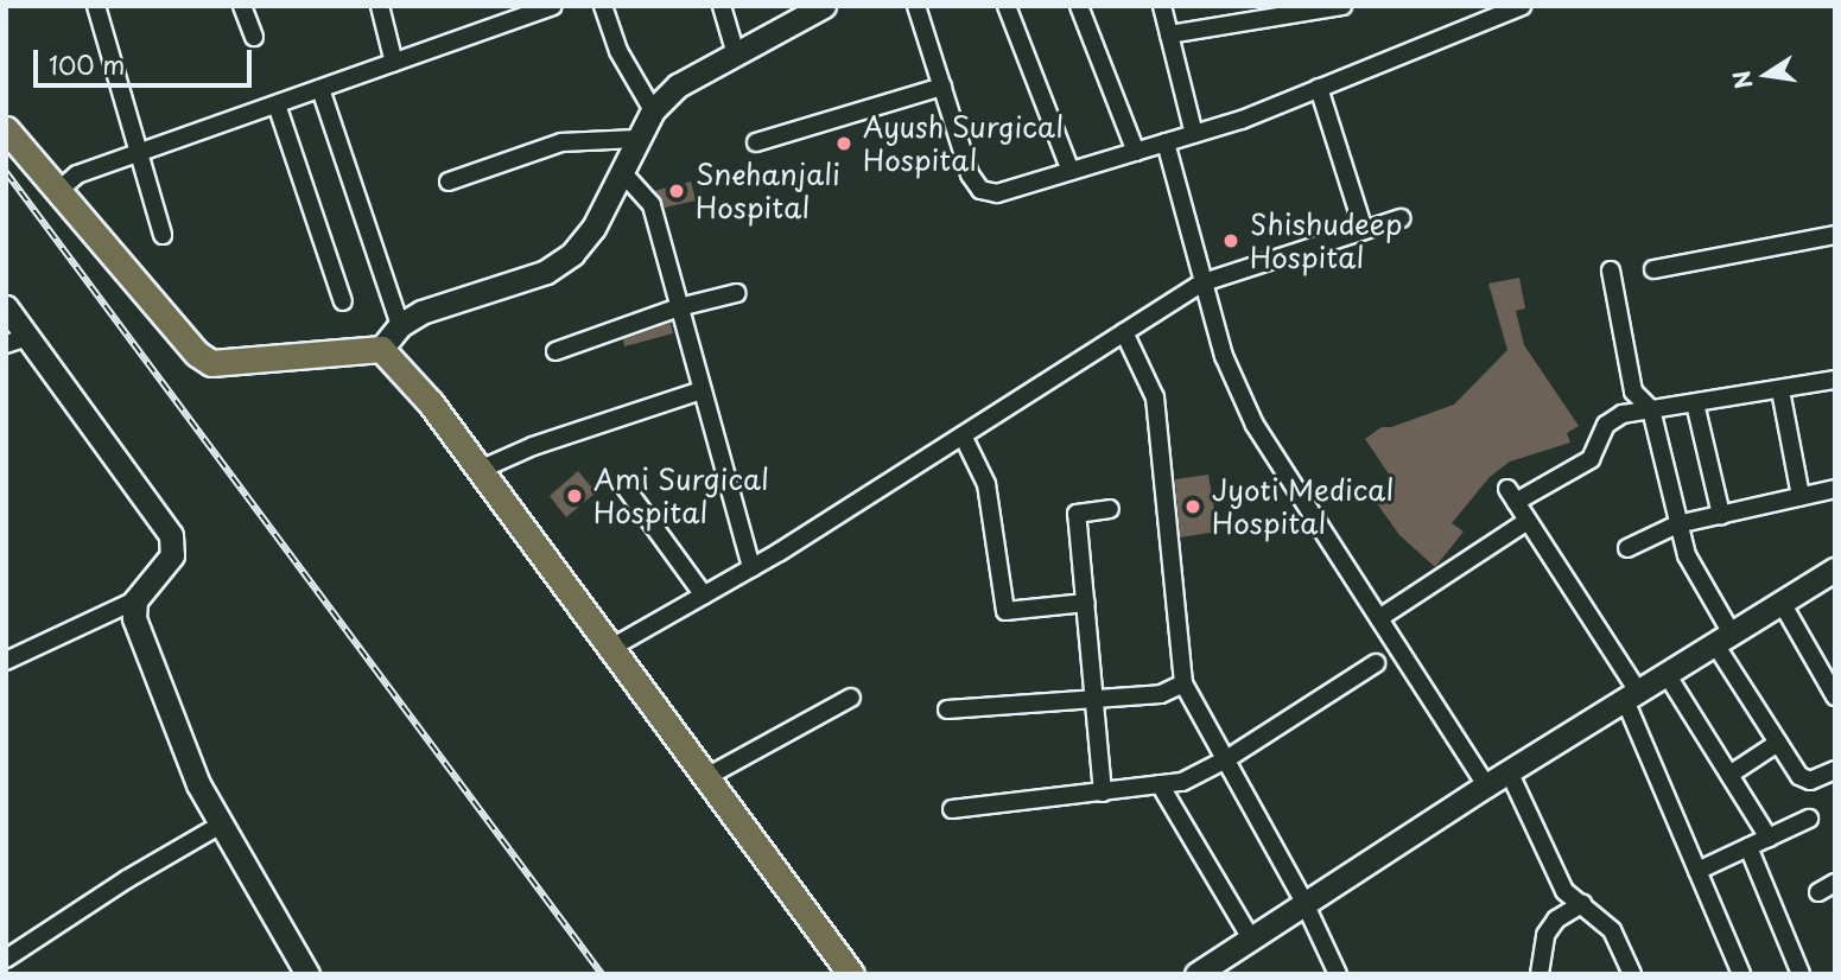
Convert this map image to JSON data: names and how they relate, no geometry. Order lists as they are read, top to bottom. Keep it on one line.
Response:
{"places":["Ayush Surgical Hospital","Snehanjali Hospital","Shishudeep Hospital","Ami Surgical Hospital","Jyoti Medical Hospital"],"scale_bar":"100 m","north":"left"}
